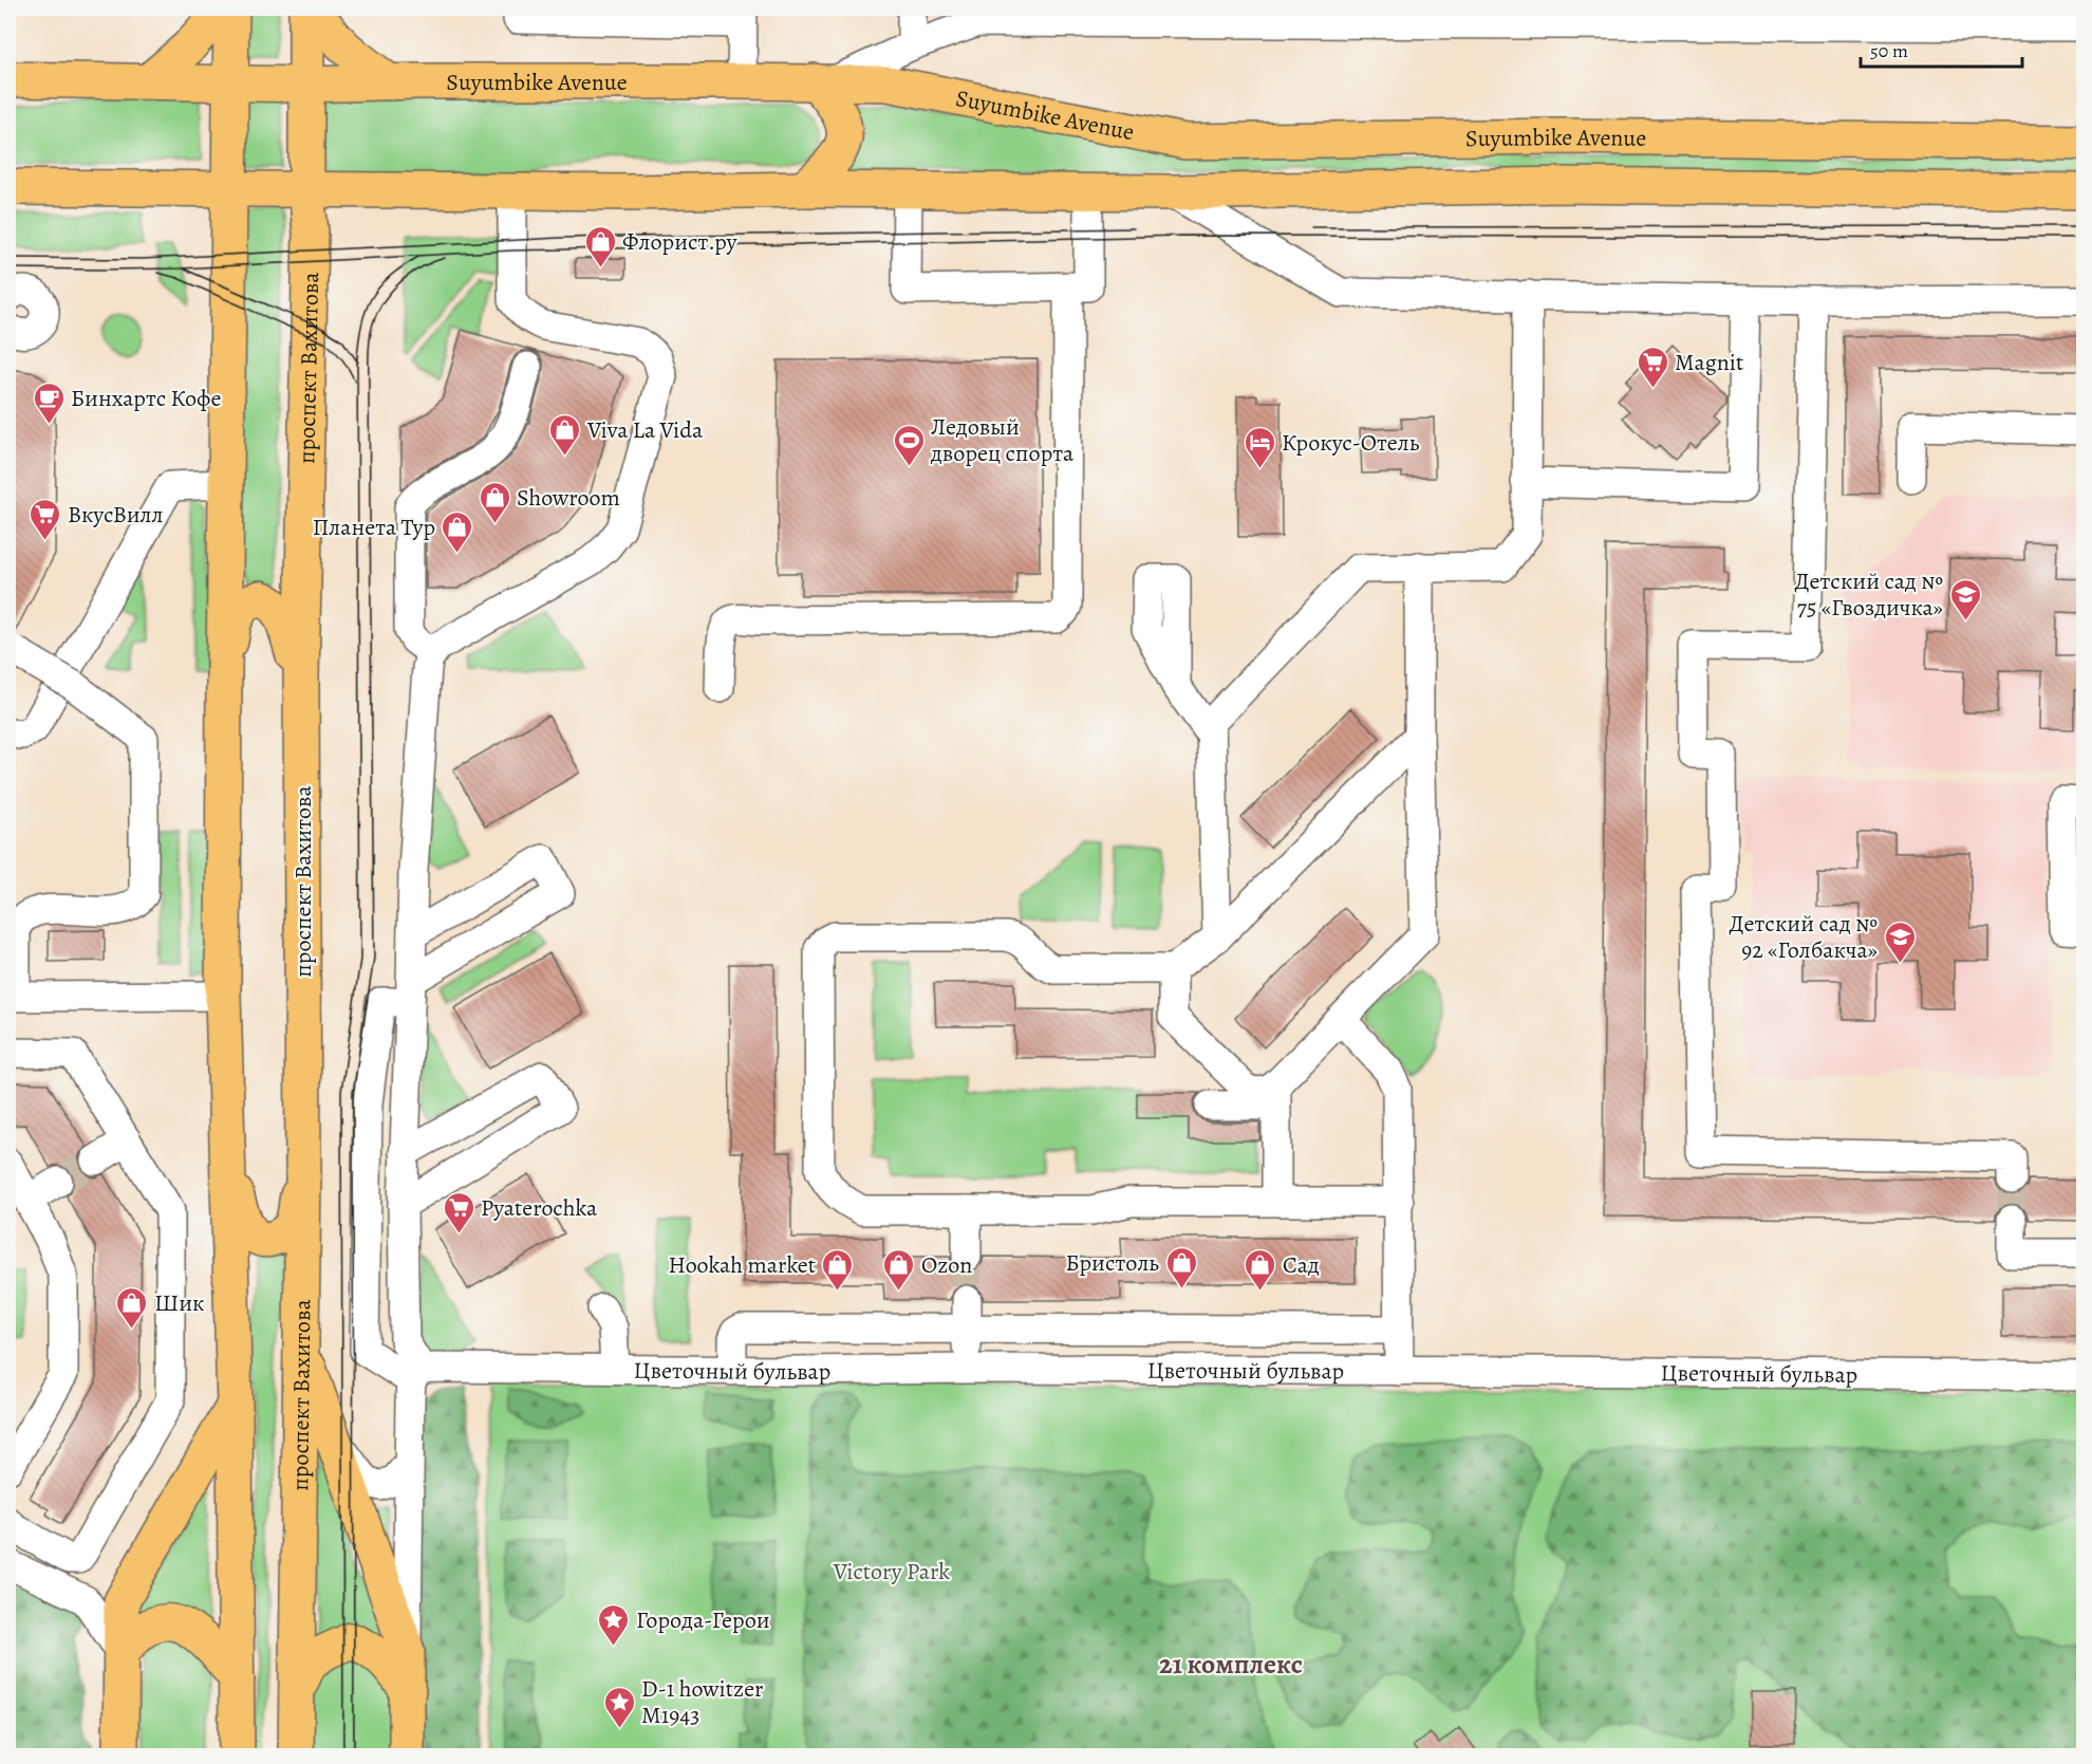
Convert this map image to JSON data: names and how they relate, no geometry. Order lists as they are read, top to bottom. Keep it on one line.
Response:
{"streets":{"main road":["Suyumbike Avenue","проспект Вахитова"],"street":["Цветочный бульвар"]},"crossings":[["Suyumbike Avenue","проспект Вахитова"]],"districts":["21 комплекс"],"parks":["Victory Park"],"places":{"shop":["Флорист.ру","Viva La Vida","Showroom","Планета Тур","Бристоль","Hookah market","Ozon","Сад","Шик"],"supermarket":["Magnit","ВкусВилл","Pyaterochka"],"cafe":["Бинхартс Кофе"],"sports":["Ледовый дворец спорта"],"hotel":["Крокус-Отель"],"school or university":["Детский сад № 75 «Гвоздичка»","Детский сад № 92 «Голбакча»"],"place":["Города-Герои","D-1 howitzer M1943"]},"scale_bar":"50 m"}
